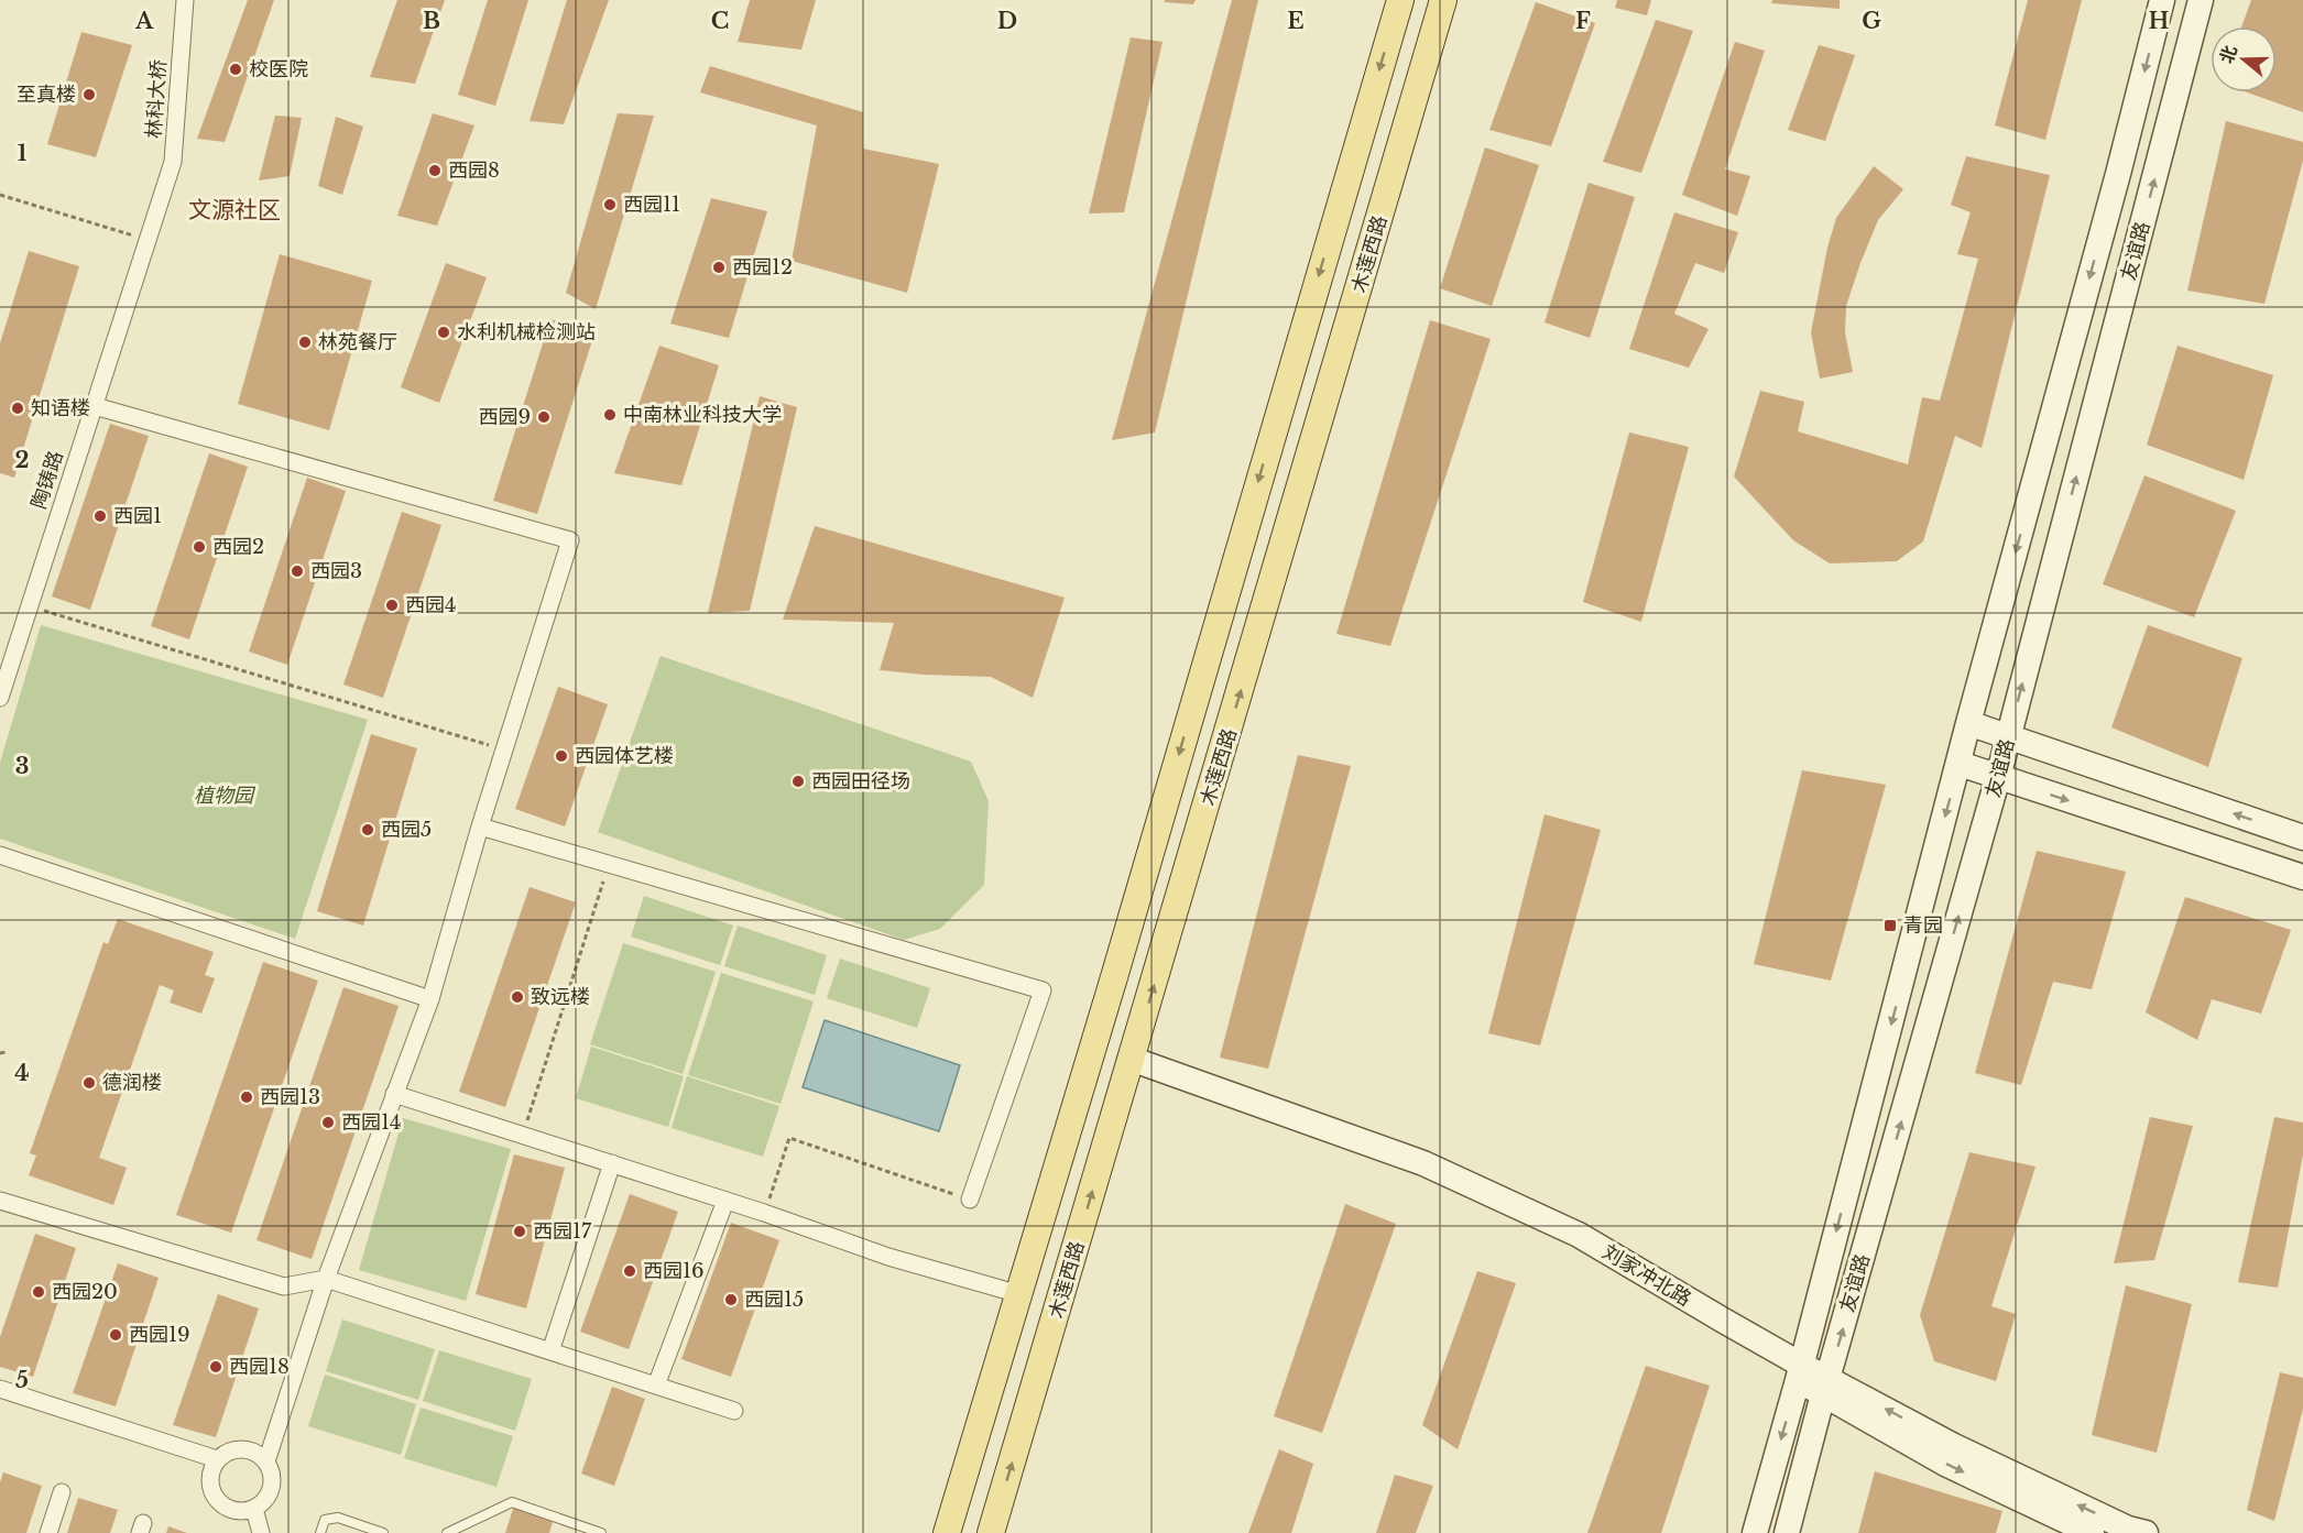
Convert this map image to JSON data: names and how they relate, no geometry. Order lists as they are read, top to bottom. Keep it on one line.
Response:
{"streets":{"main road":["友谊路","木莲西路","刘家冲北路"],"street":["林科大桥","陶铸路"]},"crossings":[["林科大桥","陶铸路"],["友谊路","刘家冲北路"],["木莲西路","刘家冲北路"]],"districts":["文源社区"],"parks":["植物园"],"places":{"other":["校医院","至真楼","西园8","西园11","西园12","水利机械检测站","林苑餐厅","知语楼","中南林业科技大学","西园9","西园1","西园2","西园3","西园4","西园体艺楼","西园田径场","西园5","致远楼","德润楼","西园13","西园14","西园17","西园16","西园20","西园15","西园19","西园18"],"transit":["青园"]},"north":"left","grid":{"columns":["A","B","C","D","E","F","G","H"],"rows":["1","2","3","4","5"]}}
